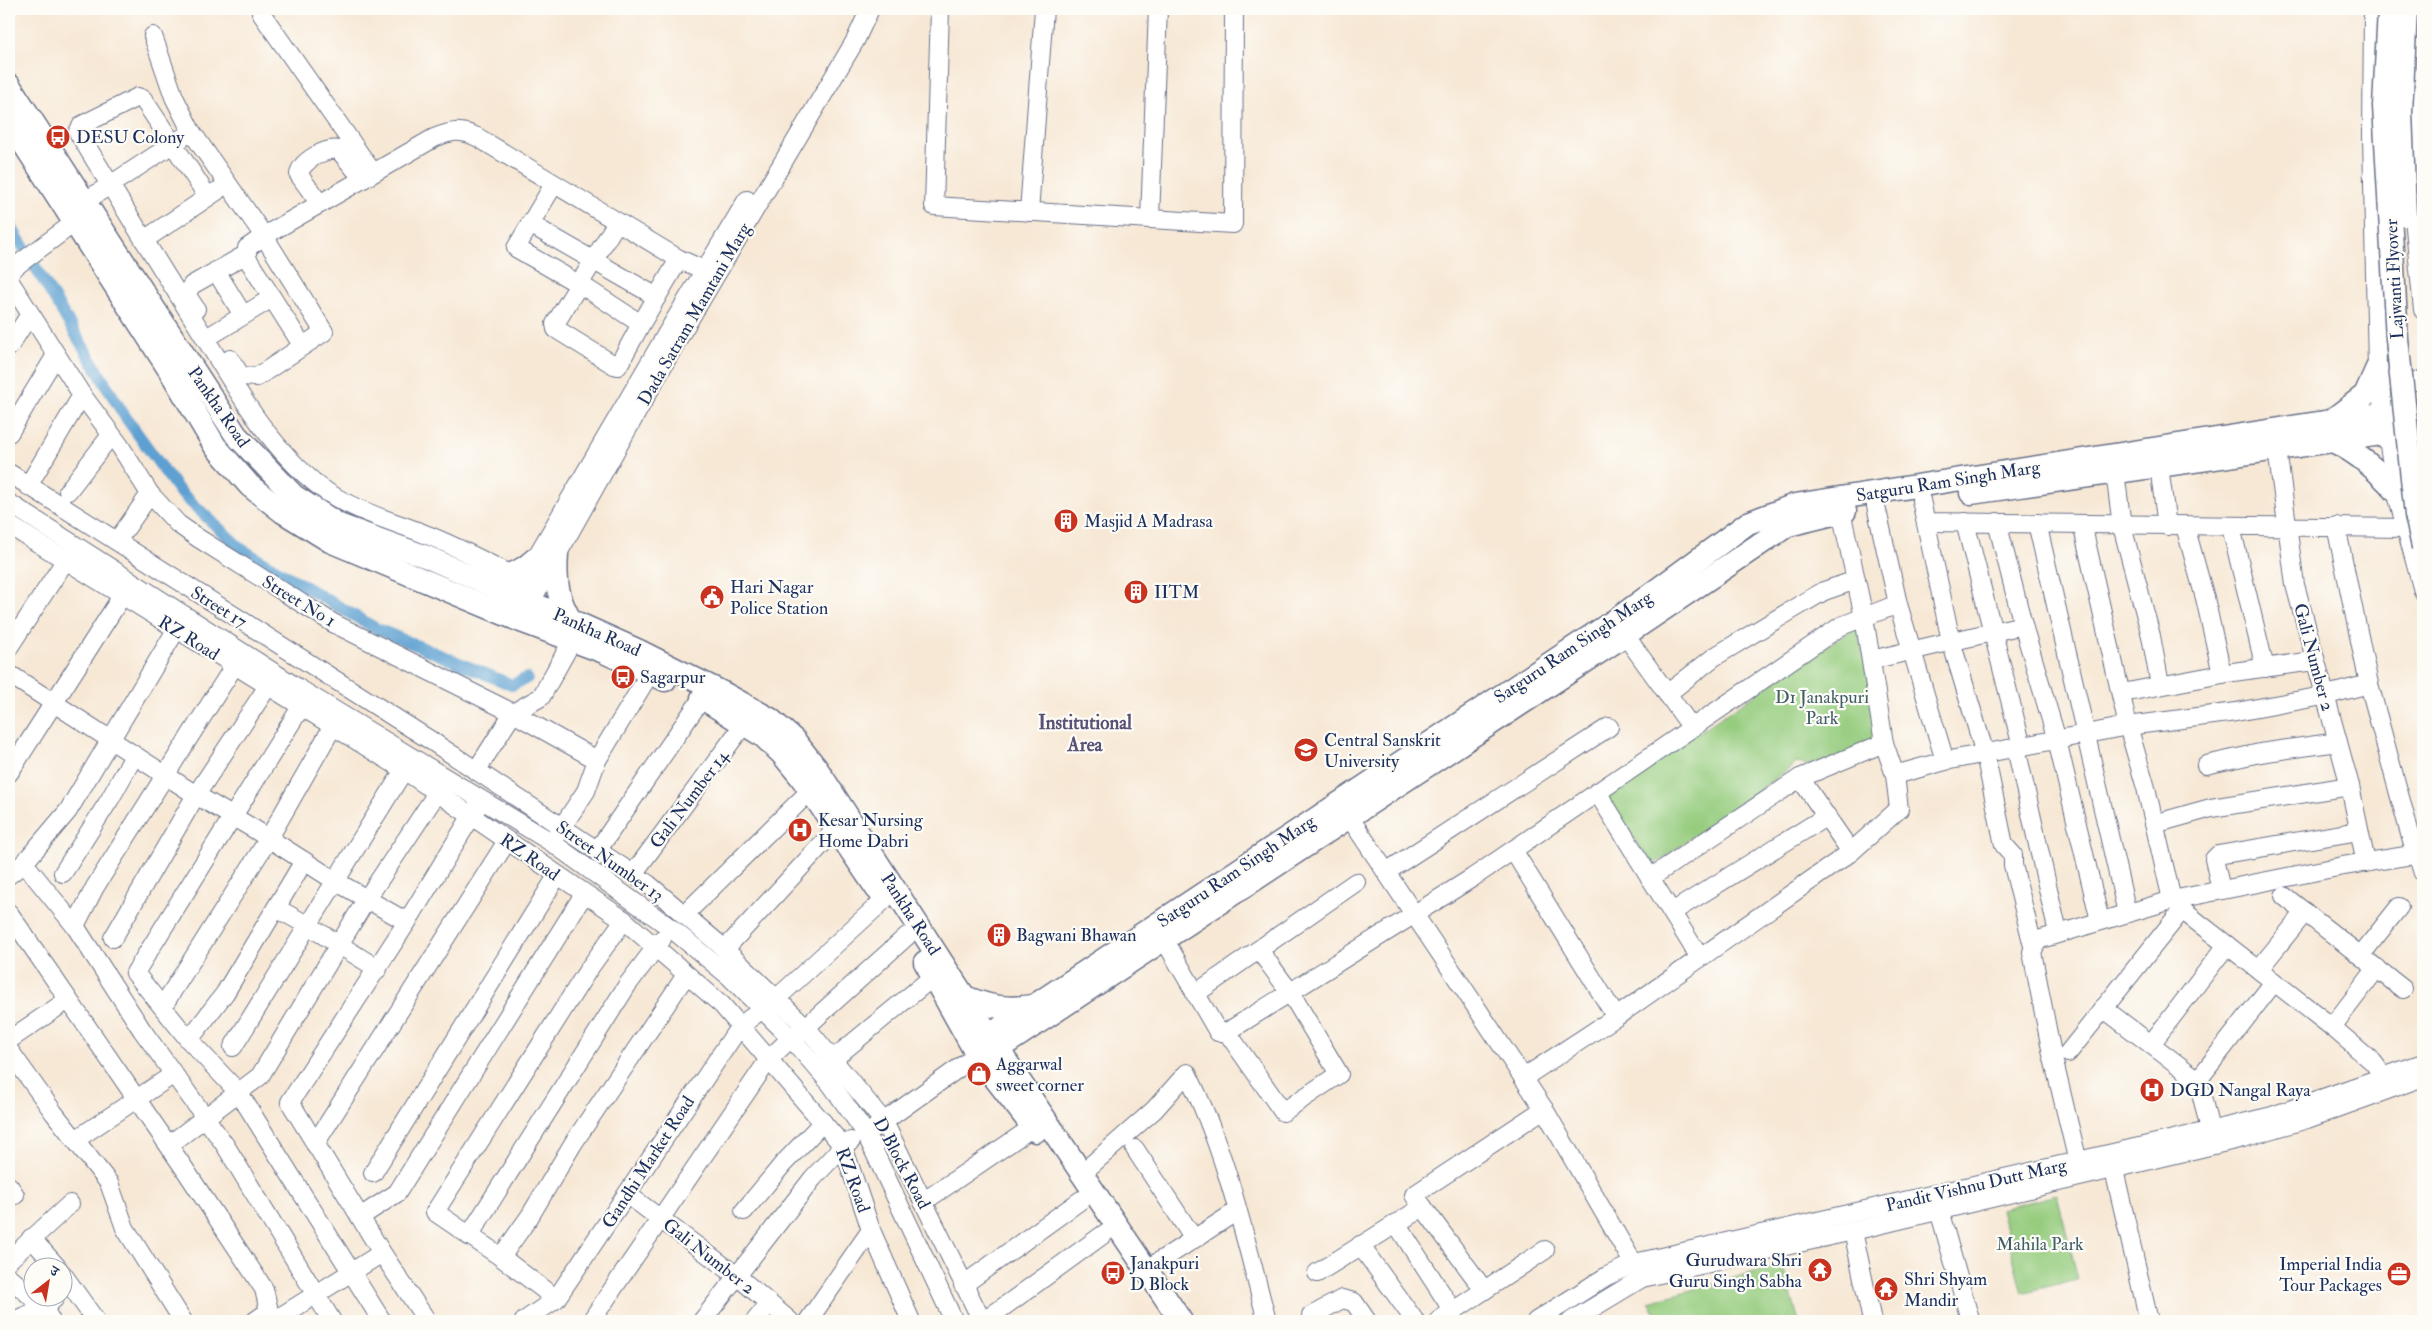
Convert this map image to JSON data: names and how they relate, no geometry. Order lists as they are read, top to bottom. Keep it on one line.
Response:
{"streets":{"main road":["Lajwanti Flyover","Pankha Road","Satguru Ram Singh Marg"],"street":["Dada Satram Mamtani Marg","Street No 1","Street 17","RZ Road","Gali Number 2","Gali Number 14","Street Number 13","Gandhi Market Road","D Block Road","Pandit Vishnu Dutt Marg"]},"crossings":[["Dada Satram Mamtani Marg","Pankha Road"],["Pankha Road","Satguru Ram Singh Marg"],["Pankha Road","Gali Number 14"],["Pankha Road","Gandhi Market Road"],["Satguru Ram Singh Marg","Gali Number 2"],["Street 17","Street Number 13"],["RZ Road","Gandhi Market Road"],["Gali Number 2","Gandhi Market Road"],["Gali Number 14","Street Number 13"],["Street Number 13","Gandhi Market Road"],["Street Number 13","D Block Road"],["Gandhi Market Road","D Block Road"]],"districts":["Institutional Area"],"parks":["D1 Janakpuri Park","Mahila Park"],"places":{"bus stop":["DESU Colony","Sagarpur","Janakpuri D Block"],"building":["Masjid A Madrasa","IITM","Bagwani Bhawan"],"public building":["Hari Nagar Police Station"],"school or university":["Central Sanskrit University"],"hospital":["Kesar Nursing Home Dabri","DGD Nangal Raya"],"shop":["Aggarwal sweet corner"],"temple":["Gurudwara Shri Guru Singh Sabha","Shri Shyam Mandir"],"office":["Imperial India Tour Packages"]},"north":"top right"}
